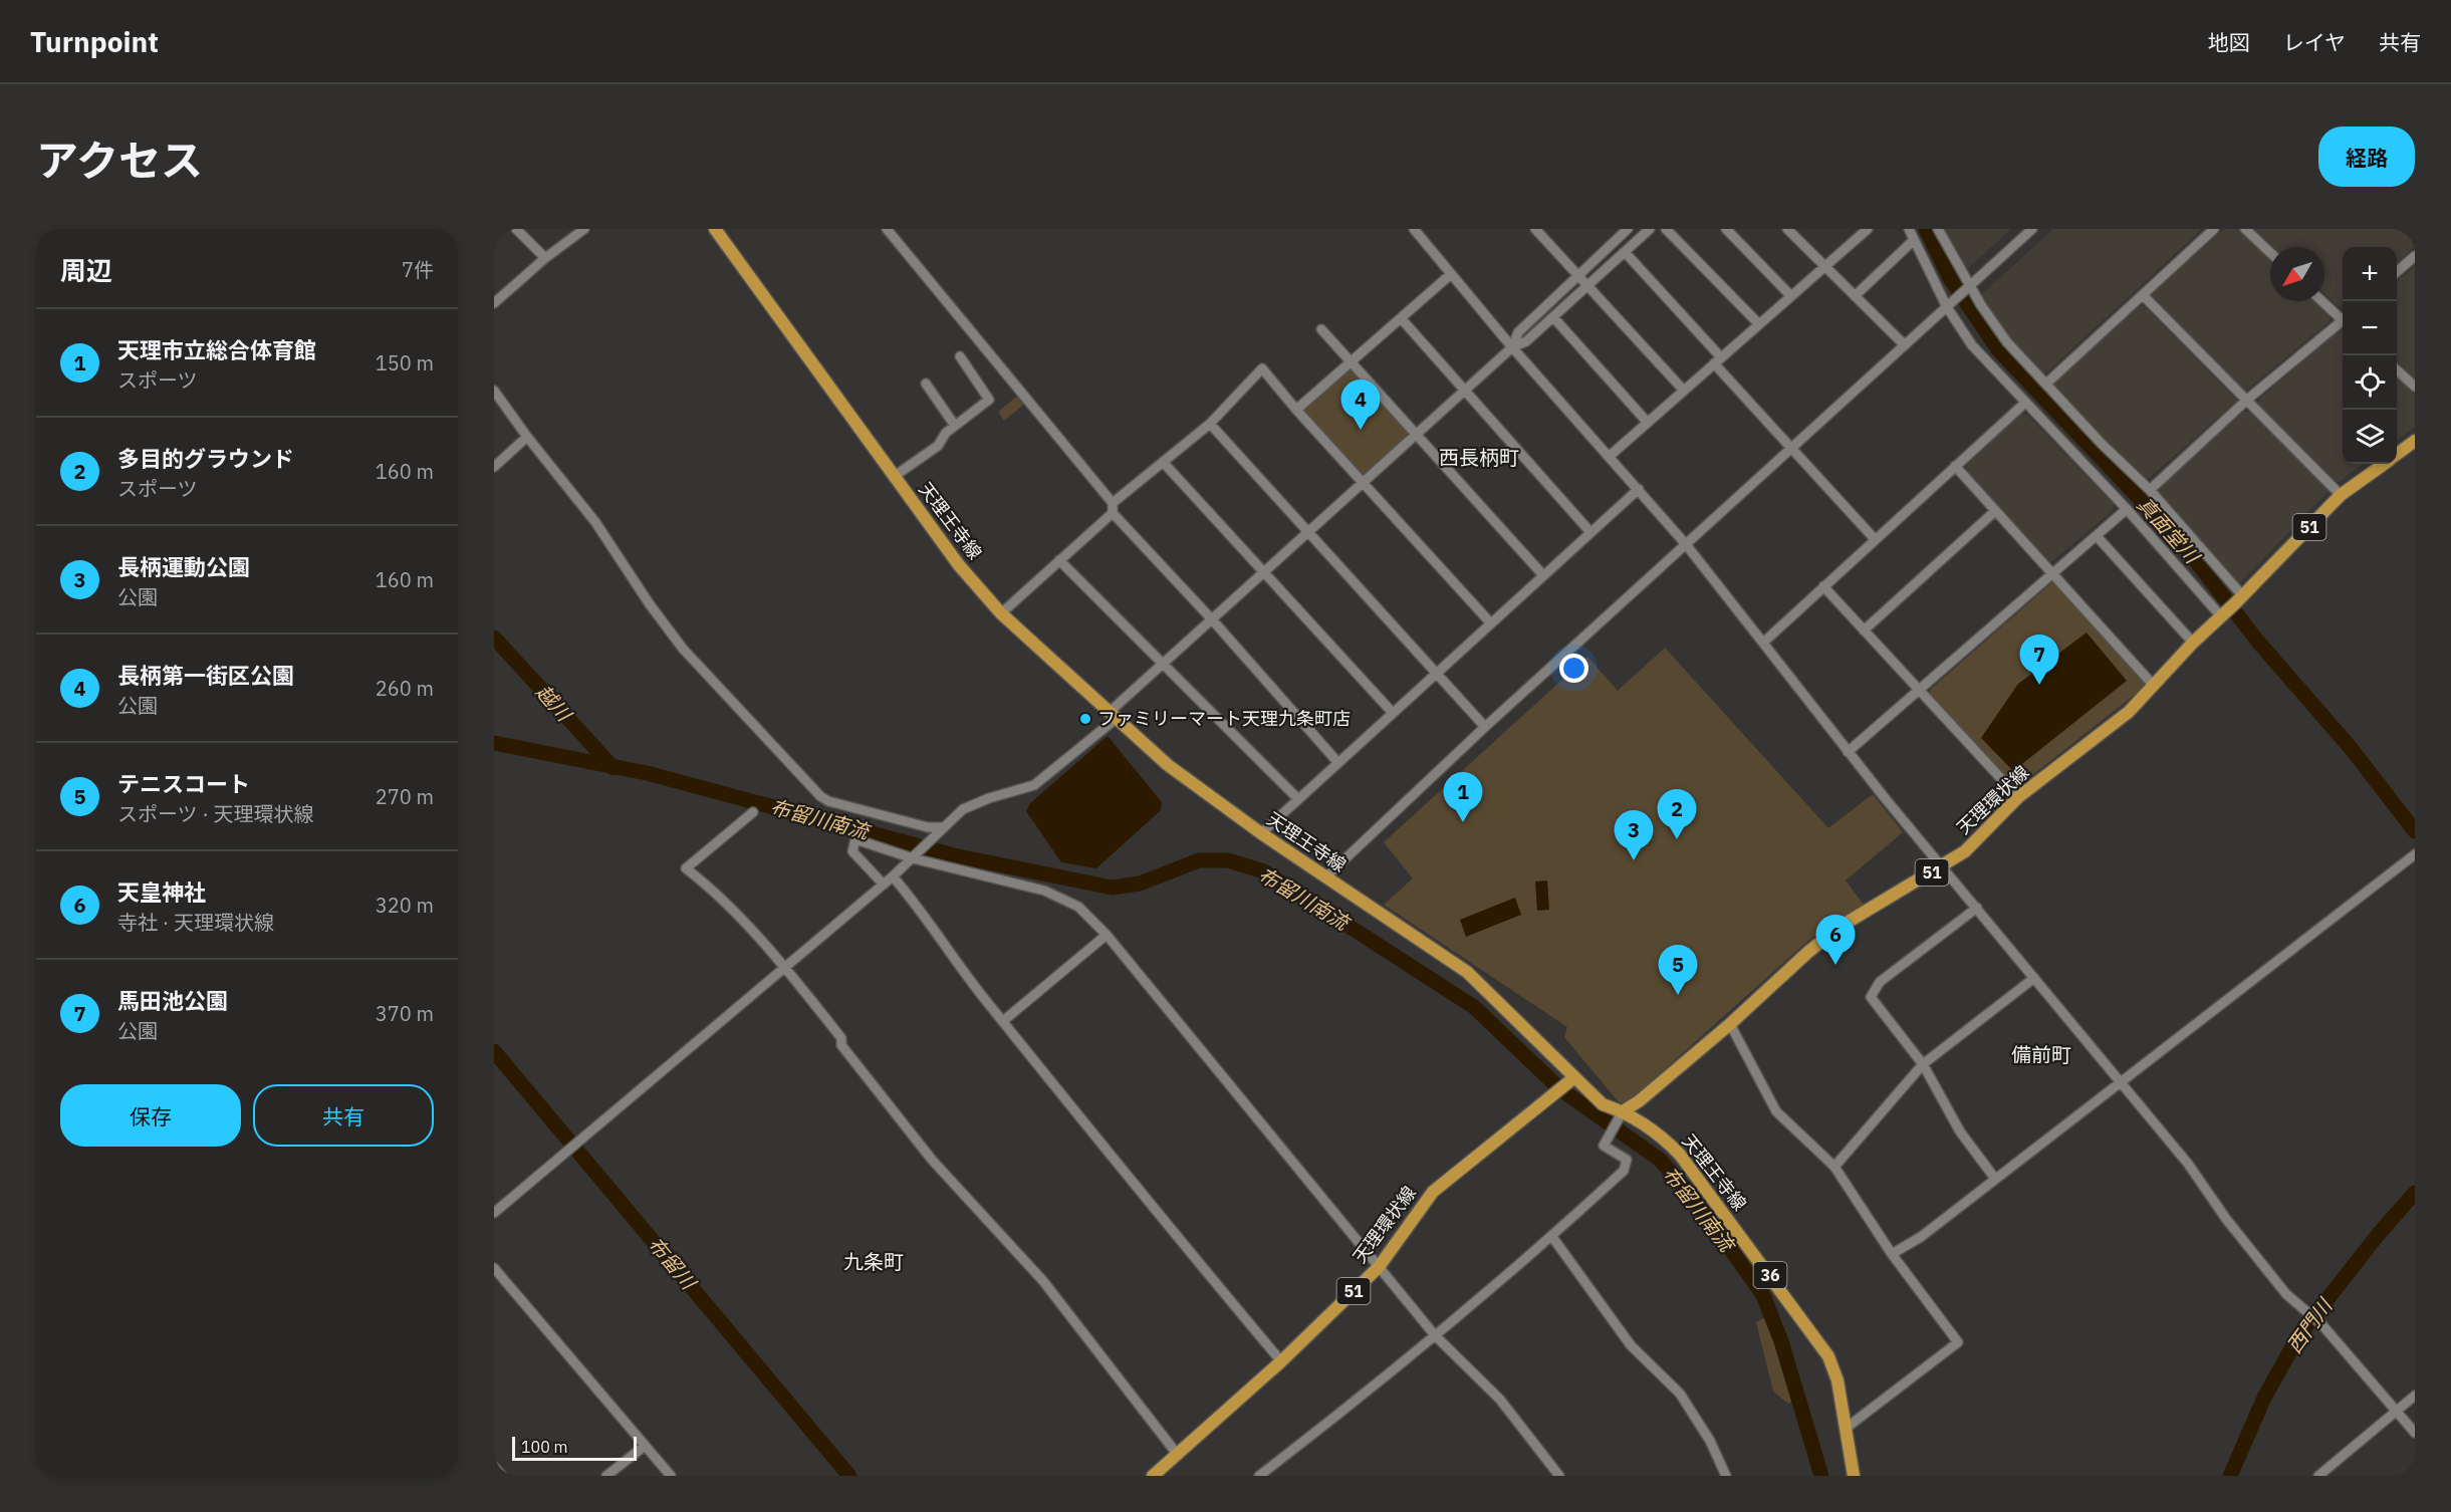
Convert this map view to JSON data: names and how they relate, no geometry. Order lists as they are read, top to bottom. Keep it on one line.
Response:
{"streets":{"main road":["天理王寺線","51","天理環状線","36"]},"crossings":[["天理王寺線","天理環状線"]],"districts":["西長柄町","備前町","九条町"],"water":["真面堂川","越川","布留川南流","布留川","西門川"],"places":["ファミリーマート天理九条町店"],"scale_bar":"100 m","north":"bottom left","page":{"header":"Turnpoint","nav":["地図","レイヤ","共有"],"title":"アクセス","buttons":["経路",["保存","共有"]],"heading":["周辺","7件"],"map_buttons":["+","−"],"list":[{"mark":"1","name":"天理市立総合体育館","note":"スポーツ","value":"150 m"},{"mark":"2","name":"多目的グラウンド","note":"スポーツ","value":"160 m"},{"mark":"3","name":"長柄運動公園","note":"公園","value":"160 m"},{"mark":"4","name":"長柄第一街区公園","note":"公園","value":"260 m"},{"mark":"5","name":"テニスコート","note":"スポーツ · 天理環状線","value":"270 m"},{"mark":"6","name":"天皇神社","note":"寺社 · 天理環状線","value":"320 m"},{"mark":"7","name":"馬田池公園","note":"公園","value":"370 m"}],"pins":["4","7","1","2","3","6","5"],"scale":"100 m"}}
